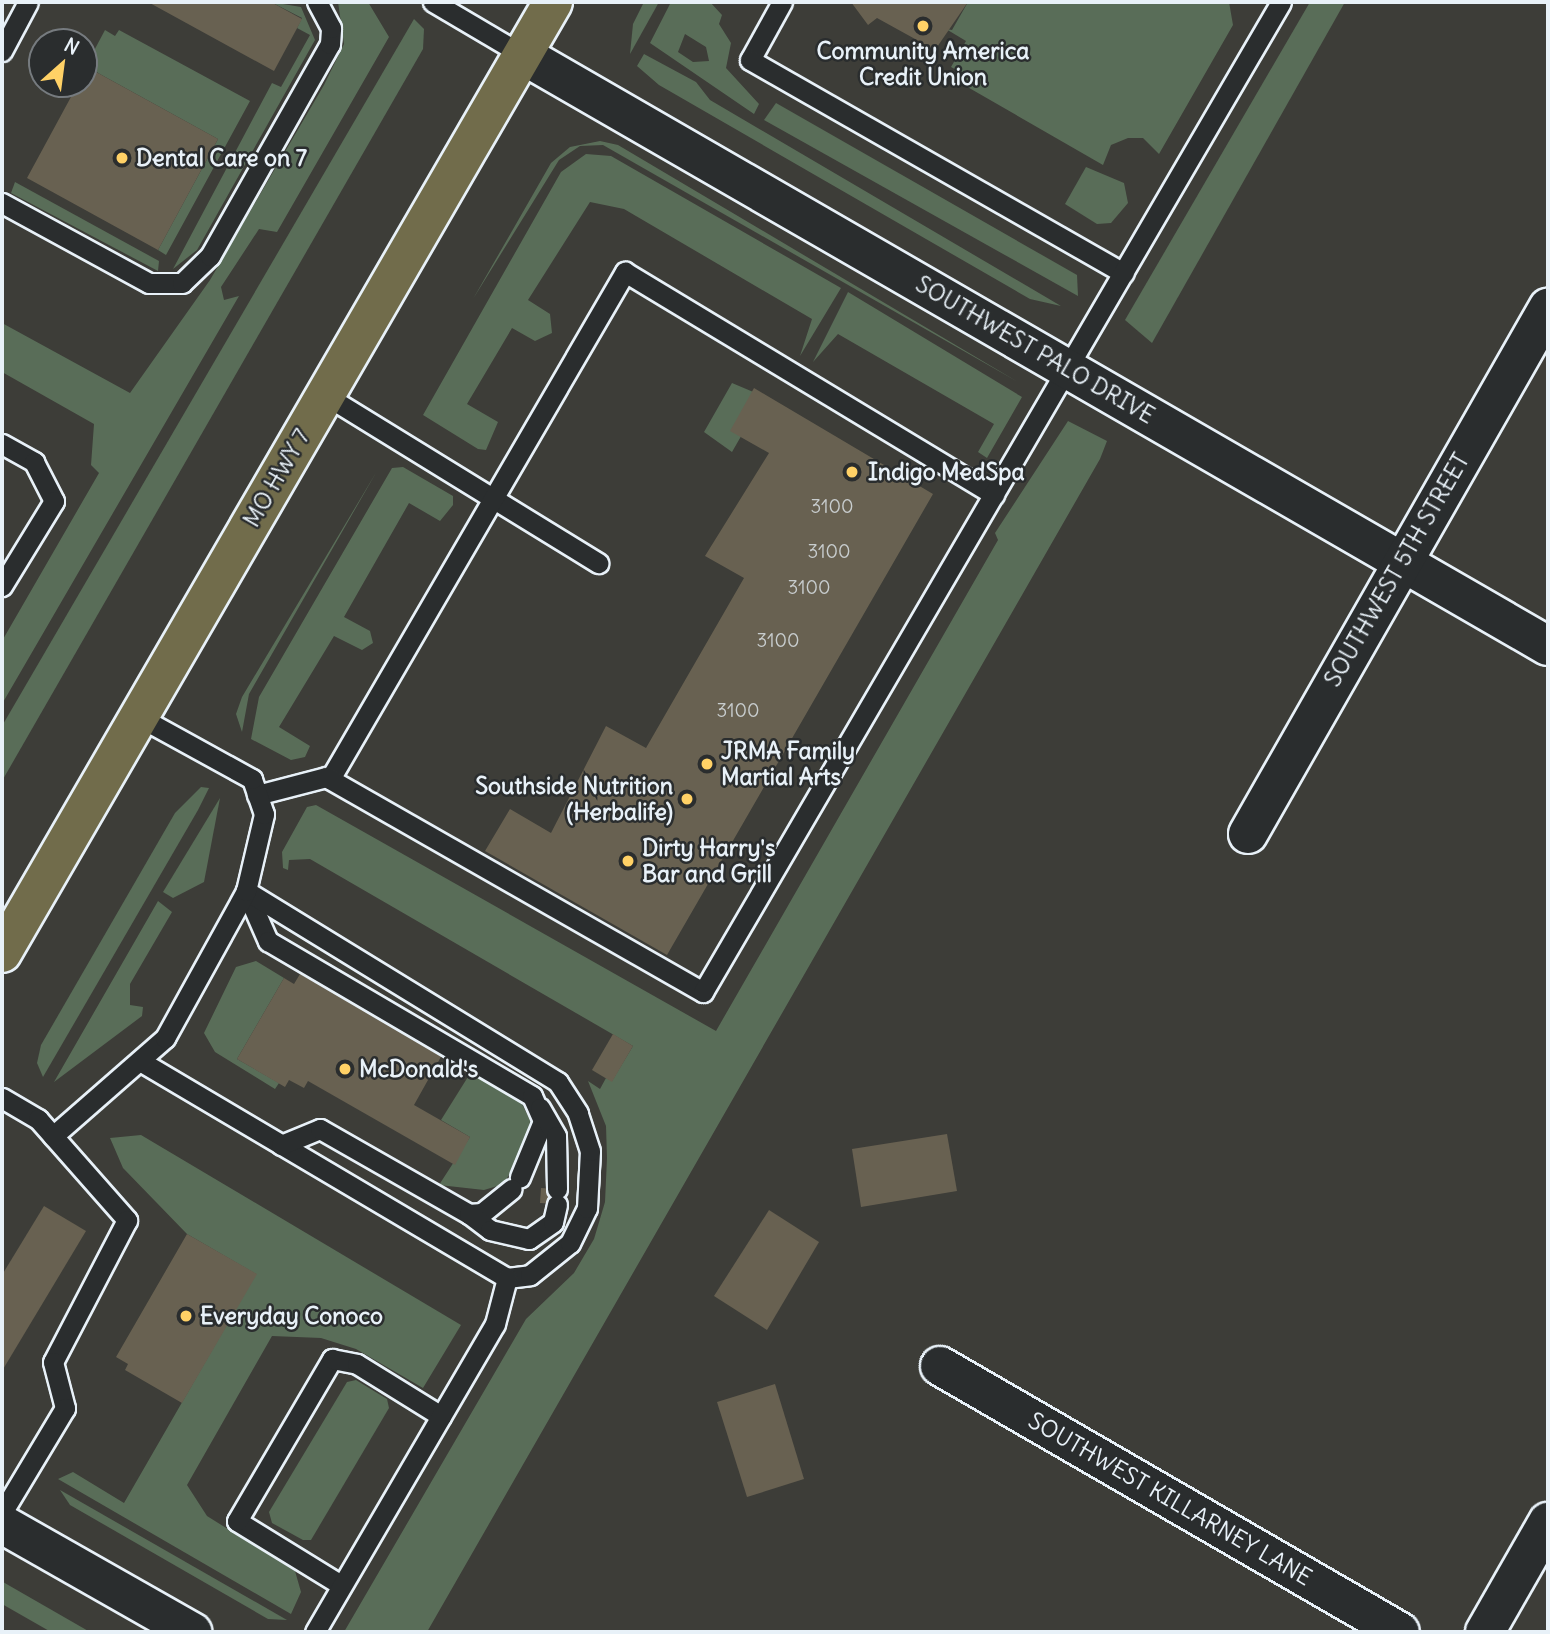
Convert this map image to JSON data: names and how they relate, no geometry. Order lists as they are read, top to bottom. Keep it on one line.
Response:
{"streets":{"main road":["MO HWY 7"],"street":["SOUTHWEST PALO DRIVE","SOUTHWEST 5TH STREET","SOUTHWEST KILLARNEY LANE"]},"crossings":[["SOUTHWEST PALO DRIVE","MO HWY 7"],["SOUTHWEST PALO DRIVE","SOUTHWEST 5TH STREET"]],"places":["Community America Credit Union","Dental Care on 7","Indigo MedSpa","JRMA Family Martial Arts","Southside Nutrition (Herbalife)","Dirty Harry's Bar and Grill","McDonald's","Everyday Conoco"],"house_numbers":["3100","3100","3100","3100","3100"],"north":"top right"}
